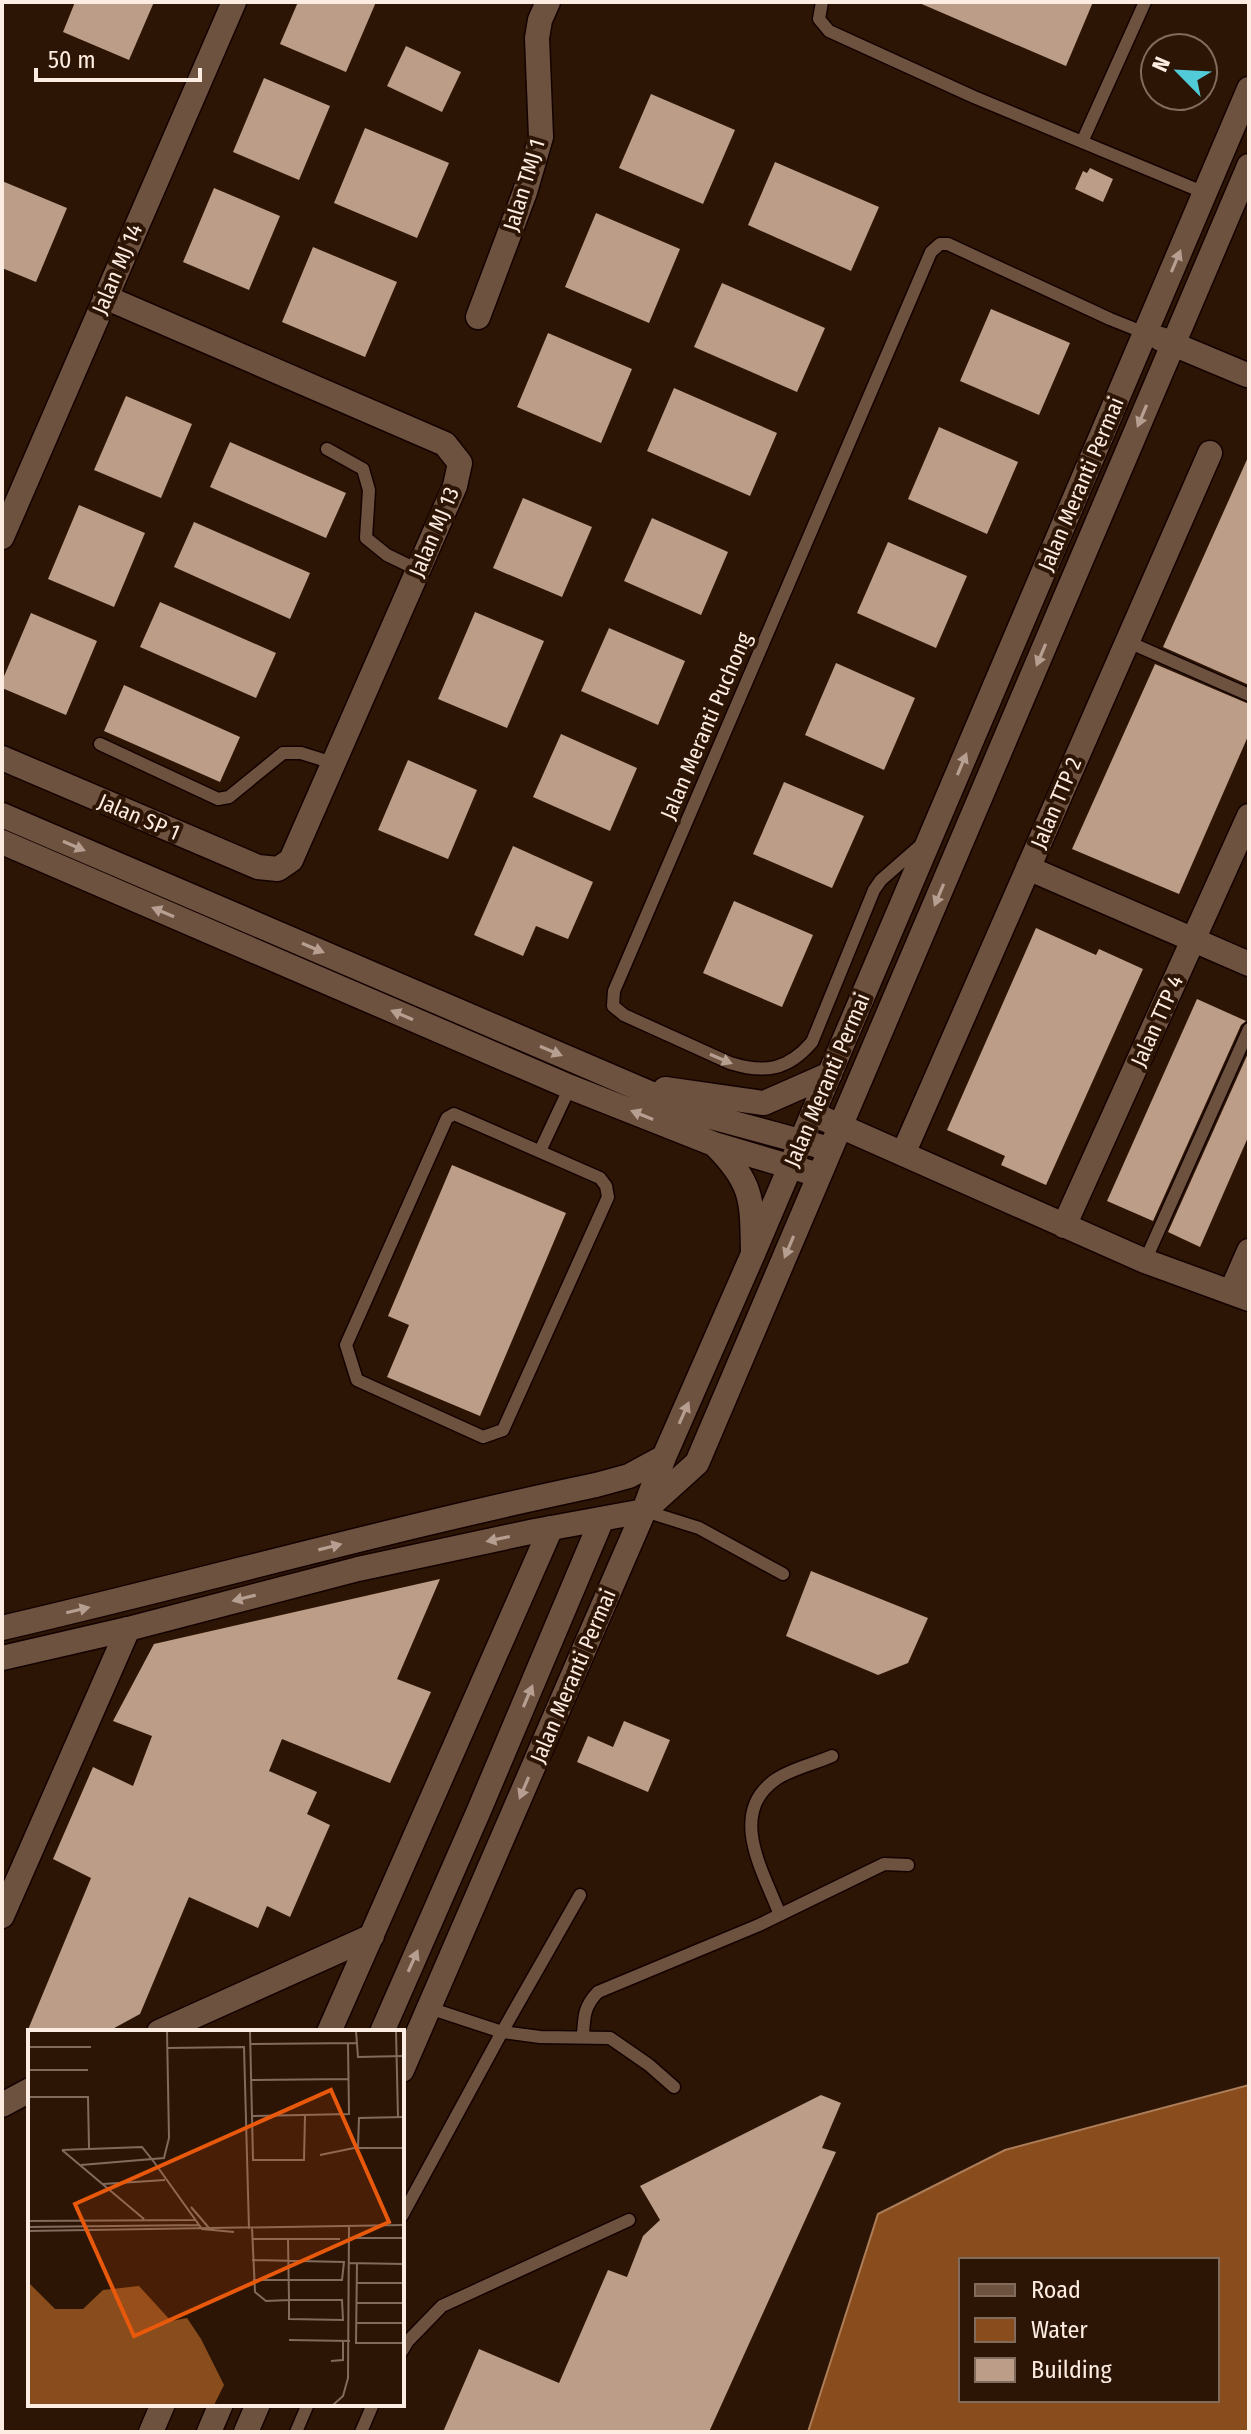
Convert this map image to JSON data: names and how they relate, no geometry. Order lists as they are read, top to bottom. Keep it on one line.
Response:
{"streets":{"street":["Jalan TMJ 1","Jalan MJ 14","Jalan Meranti Permai","Jalan MJ 13","Jalan TTP 2","Jalan SP 1","Jalan TTP 4"],"lane":["Jalan Meranti Puchong"]},"crossings":[["Jalan MJ 14","Jalan MJ 13"],["Jalan Meranti Permai","Jalan Meranti Puchong"],["Jalan MJ 13","Jalan SP 1"]],"legend":["Road","Water","Building"],"scale_bar":"50 m","north":"top left"}
